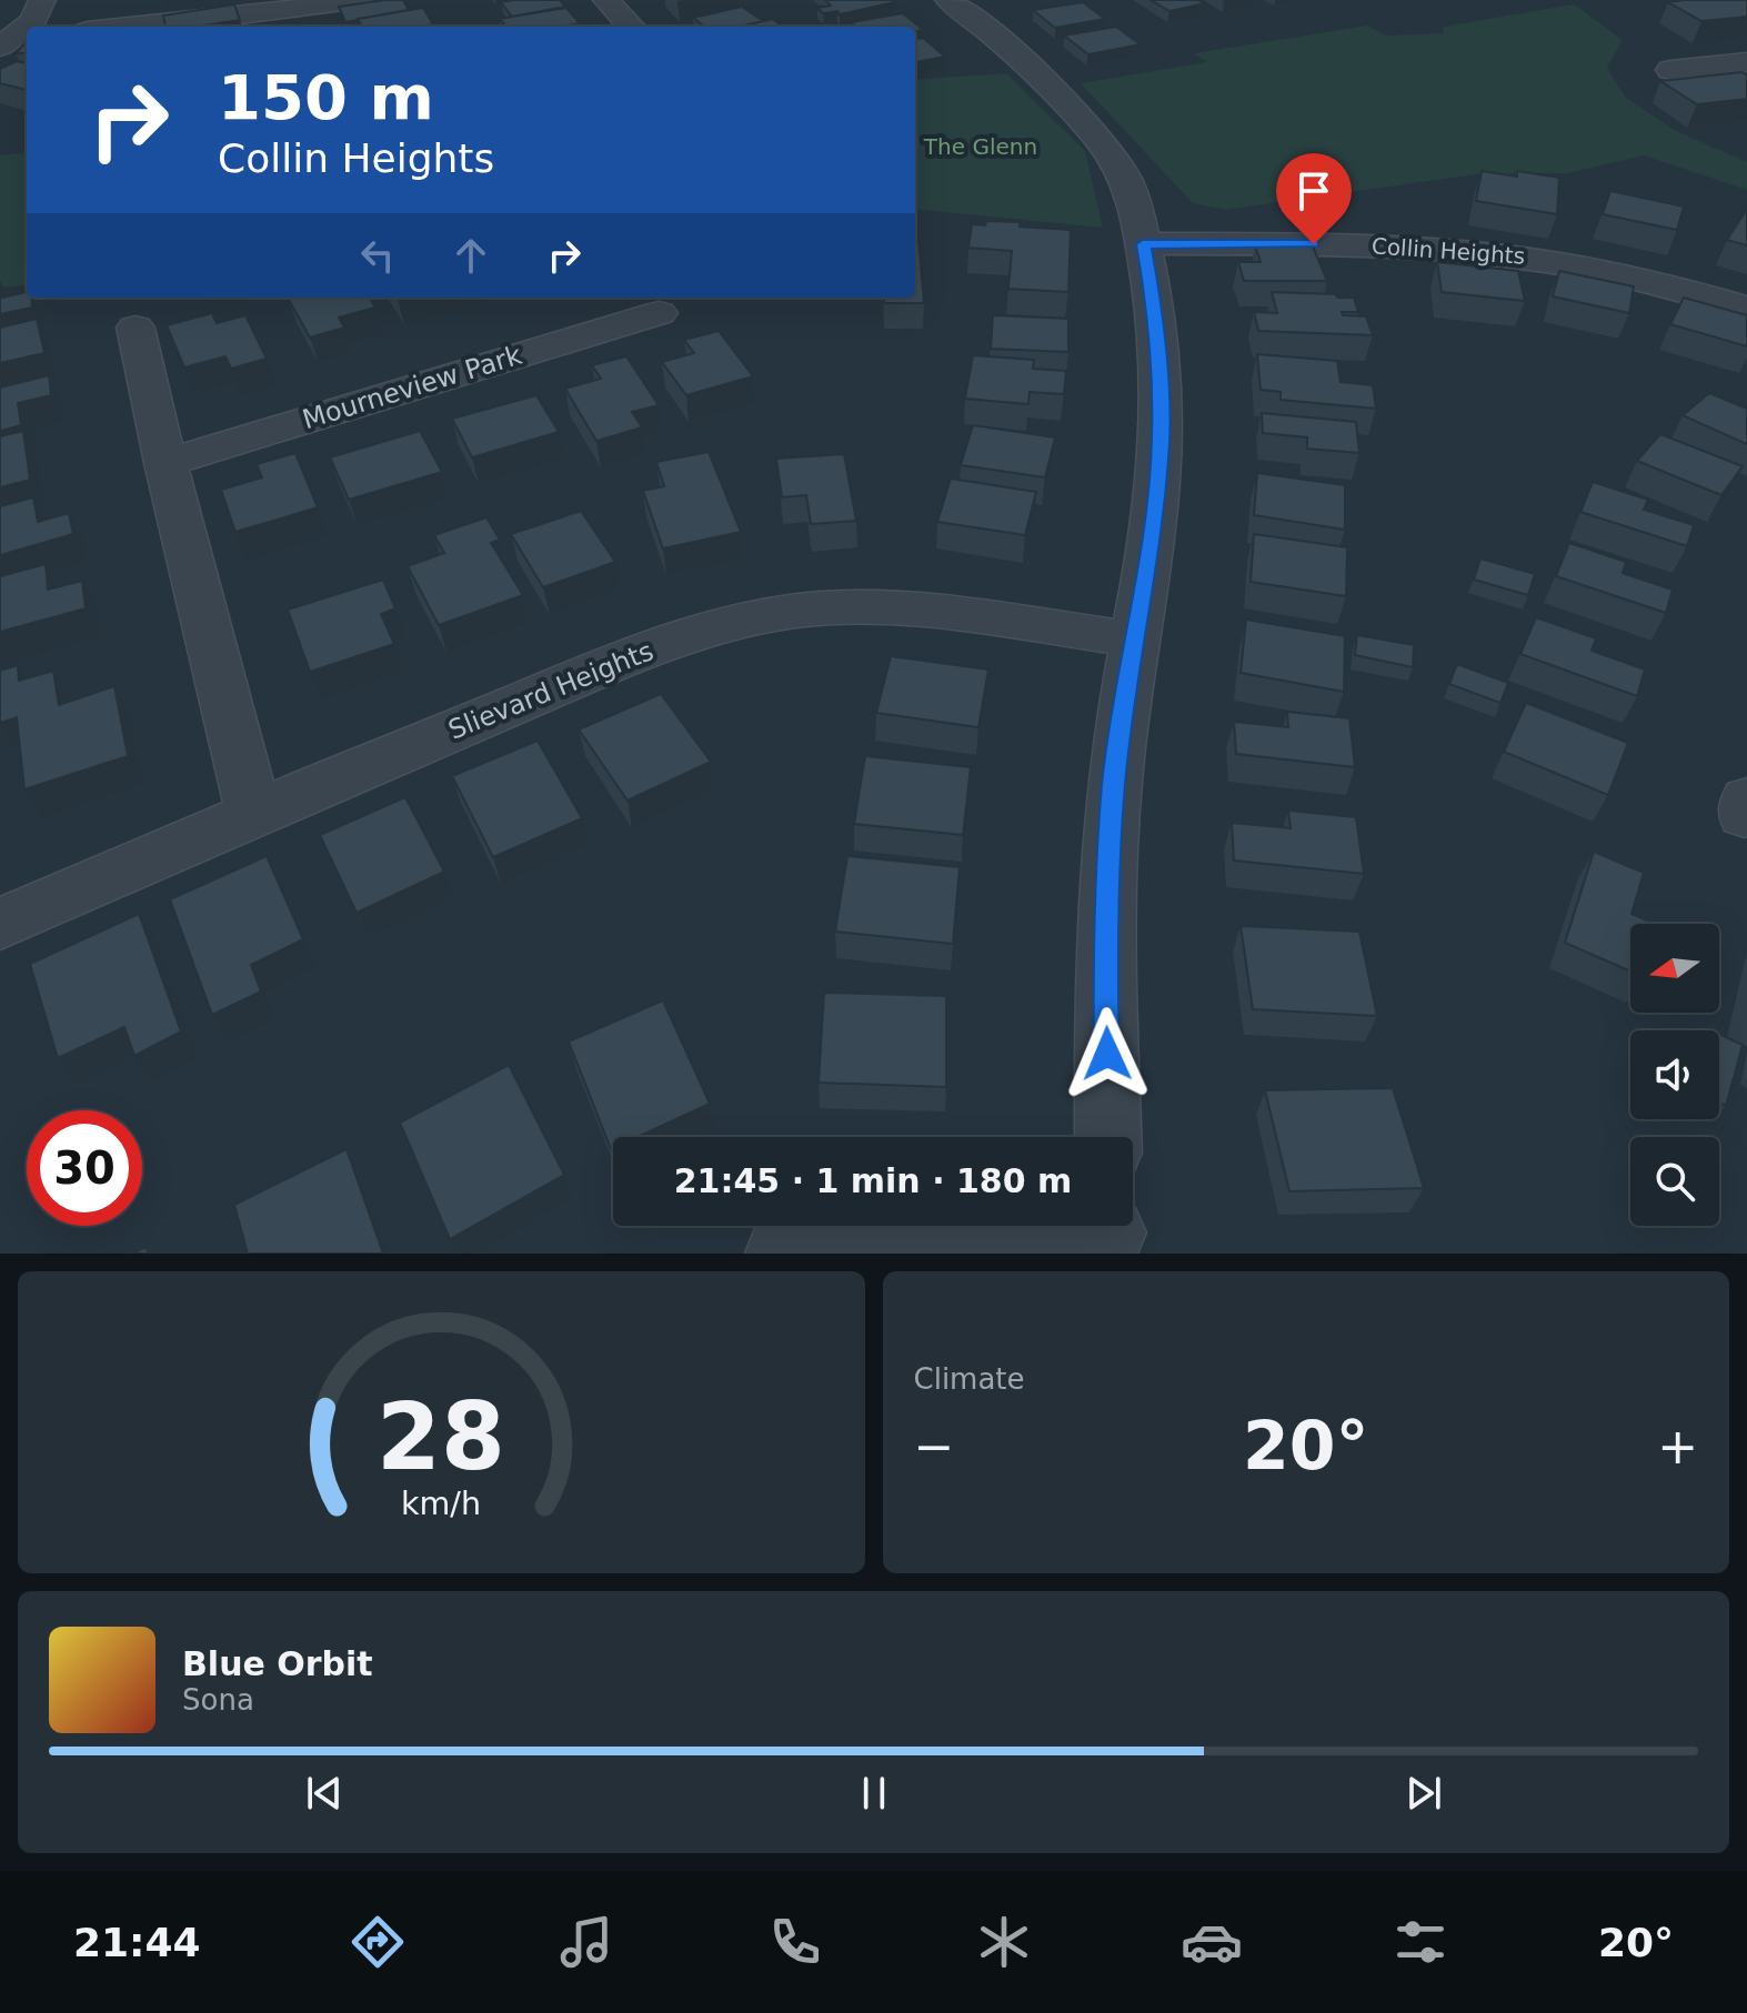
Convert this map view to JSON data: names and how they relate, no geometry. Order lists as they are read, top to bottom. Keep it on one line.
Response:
{"streets":{"street":["Collin Heights","Mourneview Park","Slievard Heights"]},"parks":["The Glenn"],"north":"left","page":{"turn":["150 m","Collin Heights"],"limit":"30","trip":"21:45 · 1 min · 180 m","tile":"Climate","heat":["−","20°","+"],"song":["Blue Orbit","Sona"],"tabs":["21:44","20°"],"gauge":["28","km/h"]}}
